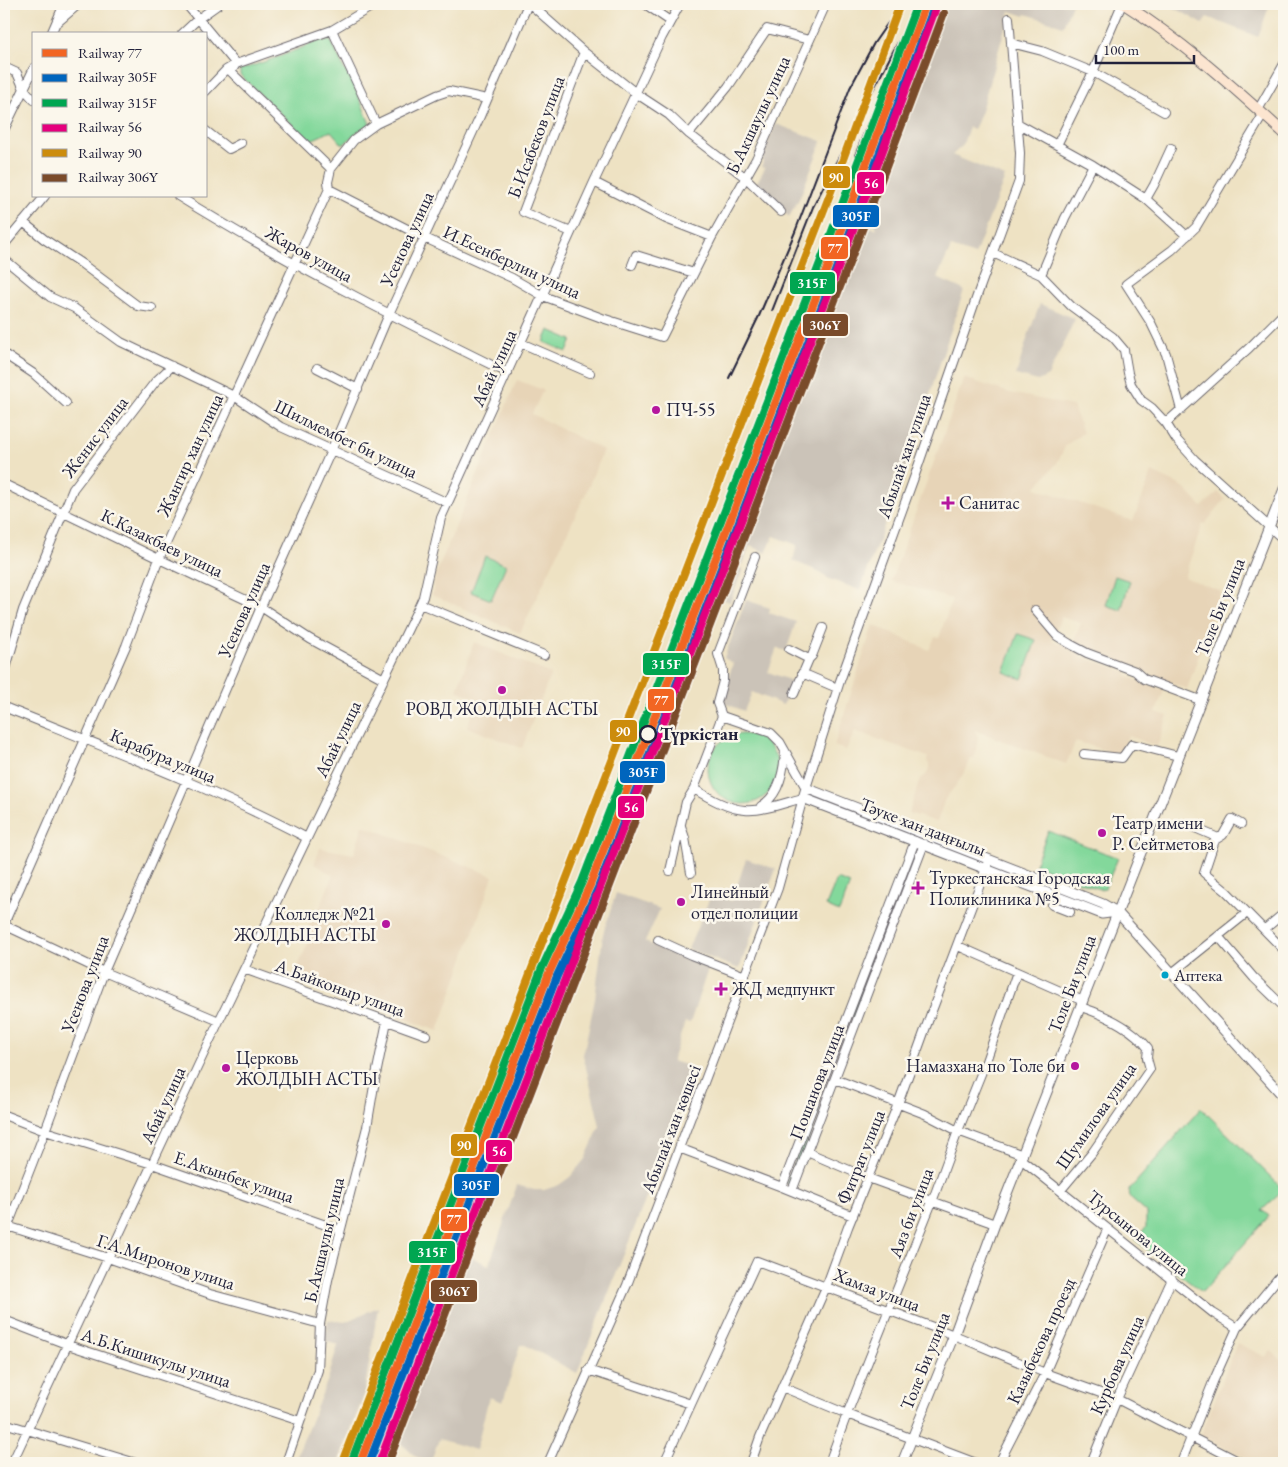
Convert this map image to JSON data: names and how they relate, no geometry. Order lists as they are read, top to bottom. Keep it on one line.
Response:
{"streets":{"street":["Б.Акшаулы улица","Б.Исабеков улица","Усенова улица","Жаров улица","И.Есенберлин улица","Абай улица","Женис улица","Шилмембет би улица","Жангир хан улица","Абылай хан улица","К.Казакбаев улица","Толе Би улица","Карабура улица","Тәуке хан даңғылы","А.Байконыр улица","Пошанова улица","Шумилова улица","Абылай хан көшесі","Фитрат улица","Е.Акынбек улица","Аяз би улица","Турсынова улица","Г.А.Миронов улица","Хамза улица","Казыбекова проезд","А.Б.Кишикулы улица","Курбова улица"]},"crossings":[["Б.Акшаулы улица","И.Есенберлин улица"],["Б.Акшаулы улица","А.Байконыр улица"],["Б.Акшаулы улица","Е.Акынбек улица"],["Б.Акшаулы улица","Г.А.Миронов улица"],["Б.Акшаулы улица","А.Б.Кишикулы улица"],["Б.Исабеков улица","Абай улица"],["Усенова улица","Жаров улица"],["Усенова улица","И.Есенберлин улица"],["Усенова улица","Шилмембет би улица"],["Усенова улица","К.Казакбаев улица"],["Усенова улица","Карабура улица"],["Усенова улица","Е.Акынбек улица"],["Усенова улица","Г.А.Миронов улица"],["Жаров улица","Абай улица"],["Жаров улица","Жангир хан улица"],["И.Есенберлин улица","Абай улица"],["И.Есенберлин улица","Жангир хан улица"],["Абай улица","Шилмембет би улица"],["Абай улица","К.Казакбаев улица"],["Абай улица","Карабура улица"],["Абай улица","А.Байконыр улица"],["Абай улица","Е.Акынбек улица"],["Абай улица","Г.А.Миронов улица"],["Абай улица","А.Б.Кишикулы улица"],["Женис улица","Шилмембет би улица"],["Женис улица","К.Казакбаев улица"],["Шилмембет би улица","Жангир хан улица"],["Жангир хан улица","К.Казакбаев улица"],["Жангир хан улица","Карабура улица"],["Абылай хан улица","Тәуке хан даңғылы"],["Абылай хан улица","Абылай хан көшесі"],["Толе Би улица","Тәуке хан даңғылы"],["Толе Би улица","Шумилова улица"],["Толе Би улица","Турсынова улица"],["Толе Би улица","Хамза улица"],["Тәуке хан даңғылы","Пошанова улица"],["Тәуке хан даңғылы","Абылай хан көшесі"],["Тәуке хан даңғылы","Фитрат улица"],["Пошанова улица","Турсынова улица"],["Шумилова улица","Фитрат улица"],["Шумилова улица","Аяз би улица"],["Шумилова улица","Турсынова улица"],["Фитрат улица","Турсынова улица"],["Фитрат улица","Хамза улица"],["Аяз би улица","Турсынова улица"],["Аяз би улица","Хамза улица"],["Турсынова улица","Казыбекова проезд"],["Турсынова улица","Курбова улица"],["Хамза улица","Казыбекова проезд"],["Хамза улица","Курбова улица"]],"places":{"other":["ПЧ-55","РОВД ЖОЛДЫН АСТЫ","Түркістан","Театр имени Р. Сейтметова","Линейный отдел полиции","Колледж №21 ЖОЛДЫН АСТЫ","Аптека","Намазхана по Толе би","Церковь ЖОЛДЫН АСТЫ"],"health":["Санитас","Туркестанская Городская Поликлиника №5","ЖД медпункт"]},"lines":["rail line 77","rail line 315F","rail line 90","rail line 305F","rail line 56","rail line 306Y"],"legend":["Railway 77","Railway 305F","Railway 315F","Railway 56","Railway 90","Railway 306Y"],"scale_bar":"100 m"}
